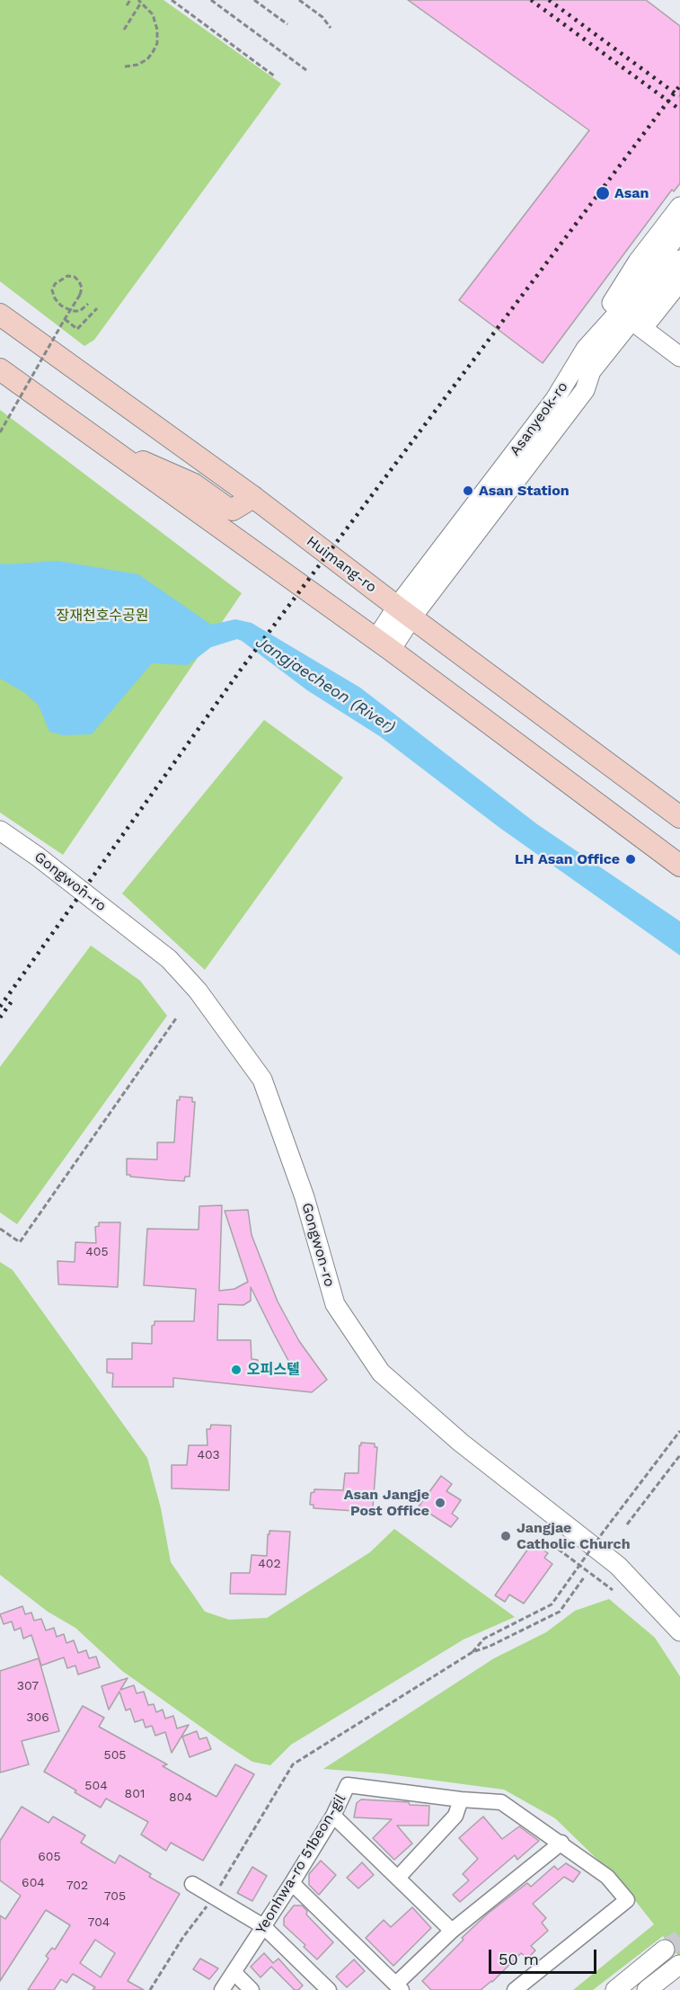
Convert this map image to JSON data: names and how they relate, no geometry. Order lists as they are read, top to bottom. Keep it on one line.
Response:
{"streets":{"main road":["Huimang-ro"],"street":["Asanyeok-ro","Gongwon-ro","Yeonhwa-ro 51beon-gil"]},"crossings":[["Asanyeok-ro","Huimang-ro"]],"water":["Jangjaecheon (River)"],"parks":["장재천호수공원"],"places":["Asan","Asan Station","LH Asan Office","오피스텔","Asan Jangje Post Office","Jangjae Catholic Church"],"house_numbers":["405","403","402","307","306","505","504","801","804","605","604","702","705","704"],"scale_bar":"50 m"}
